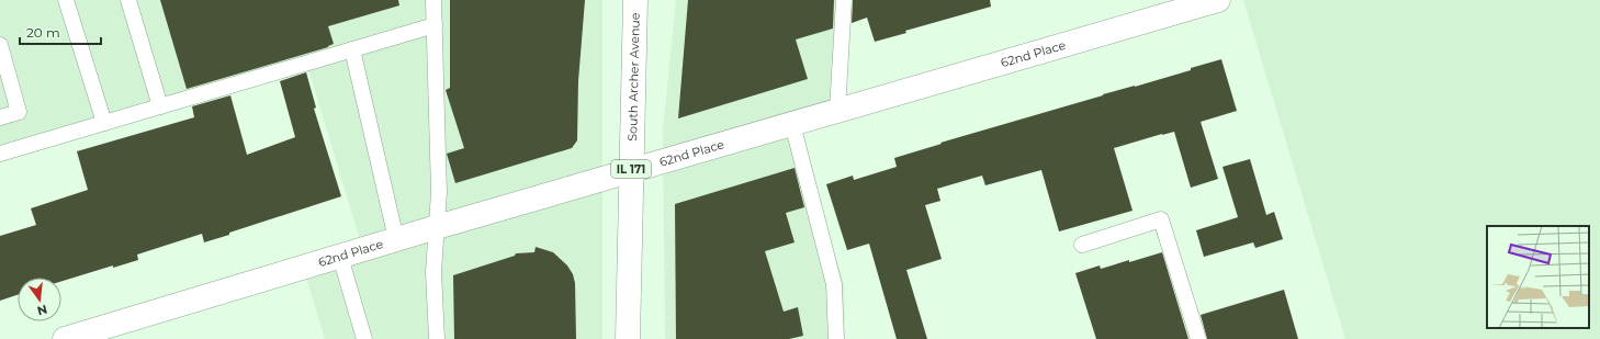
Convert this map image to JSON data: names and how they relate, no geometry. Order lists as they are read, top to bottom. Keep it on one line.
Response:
{"streets":{"street":["62nd Place","South Archer Avenue","IL 171"]},"crossings":[["62nd Place","South Archer Avenue"]],"scale_bar":"20 m","north":"bottom"}
